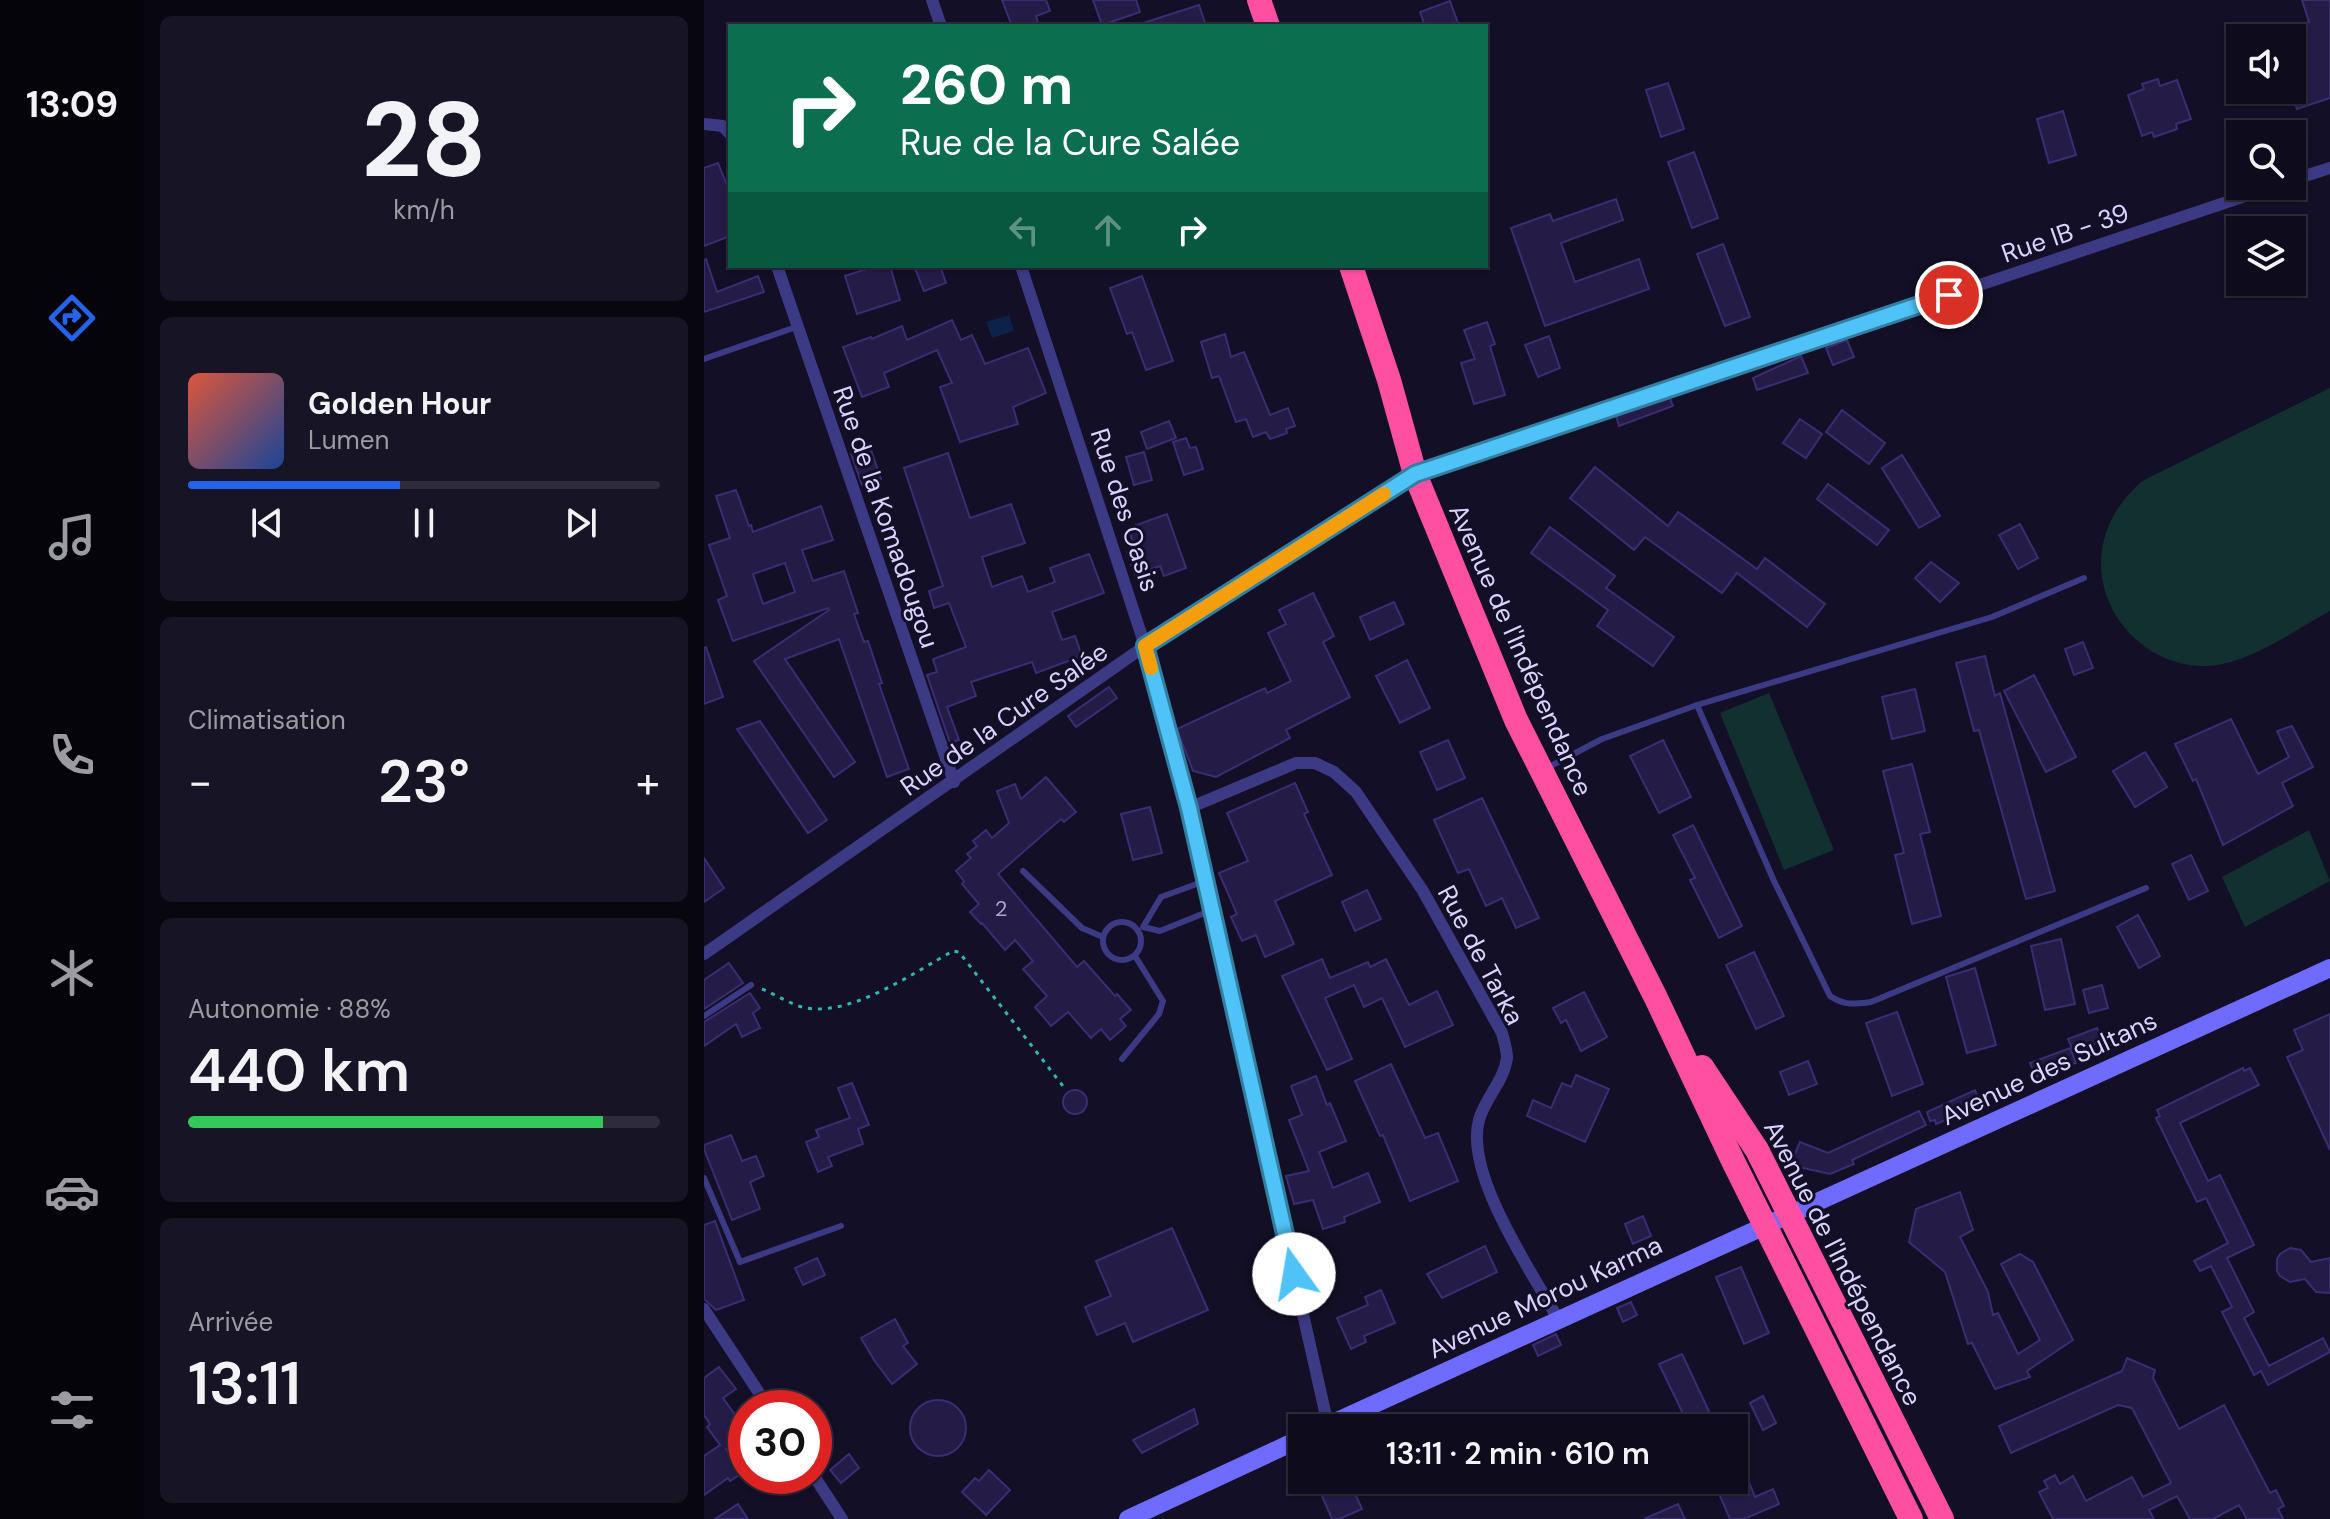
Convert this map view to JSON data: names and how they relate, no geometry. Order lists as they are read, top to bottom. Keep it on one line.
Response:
{"streets":{"highway":["Avenue de l'Indépendance"],"street":["Rue IB - 39","Rue des Oasis","Rue de la Komadougou","Rue de la Cure Salée","Rue de Tarka","Avenue des Sultans","Avenue Morou Karma"]},"crossings":[["Rue IB - 39","Avenue de l'Indépendance"],["Rue IB - 39","Rue de la Cure Salée"],["Rue des Oasis","Rue de la Cure Salée"],["Rue des Oasis","Rue de Tarka"],["Rue de la Komadougou","Rue de la Cure Salée"],["Avenue de l'Indépendance","Rue de la Cure Salée"],["Avenue de l'Indépendance","Avenue des Sultans"],["Avenue de l'Indépendance","Avenue Morou Karma"],["Rue de Tarka","Avenue Morou Karma"],["Avenue des Sultans","Avenue Morou Karma"]],"house_numbers":["2"],"page":{"tabs":"13:09","tile":[["28","km/h"],"Climatisation",["Autonomie · 88%","440 km"],["Arrivée","13:11"]],"turn":["260 m","Rue de la Cure Salée"],"song":["Golden Hour","Lumen"],"heat":["−","23°","+"],"limit":"30","trip":"13:11 · 2 min · 610 m"}}
